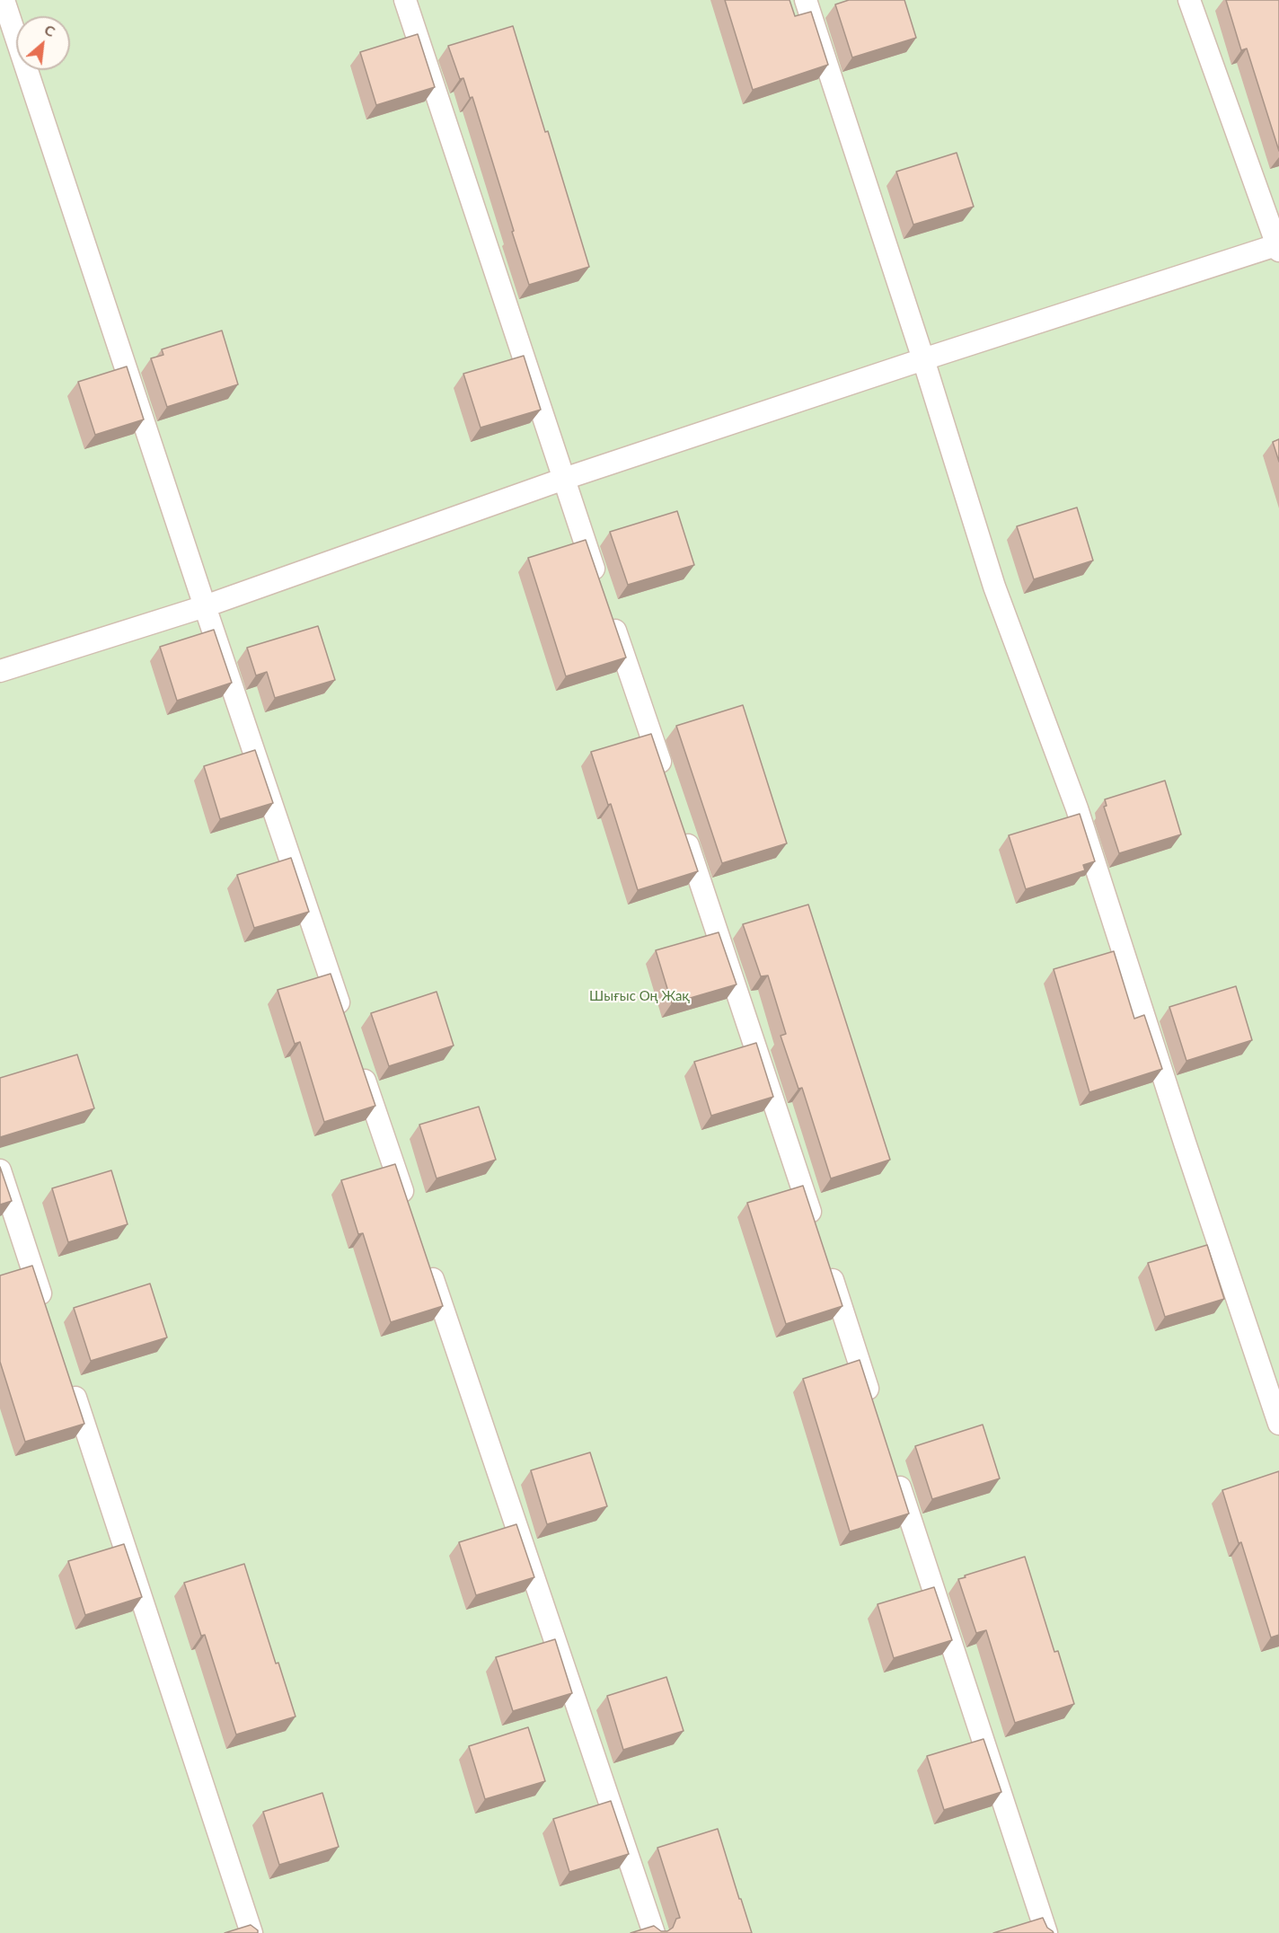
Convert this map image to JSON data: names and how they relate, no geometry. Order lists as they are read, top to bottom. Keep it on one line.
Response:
{"parks":["Шығыс Оң Жақ"],"north":"top right"}
